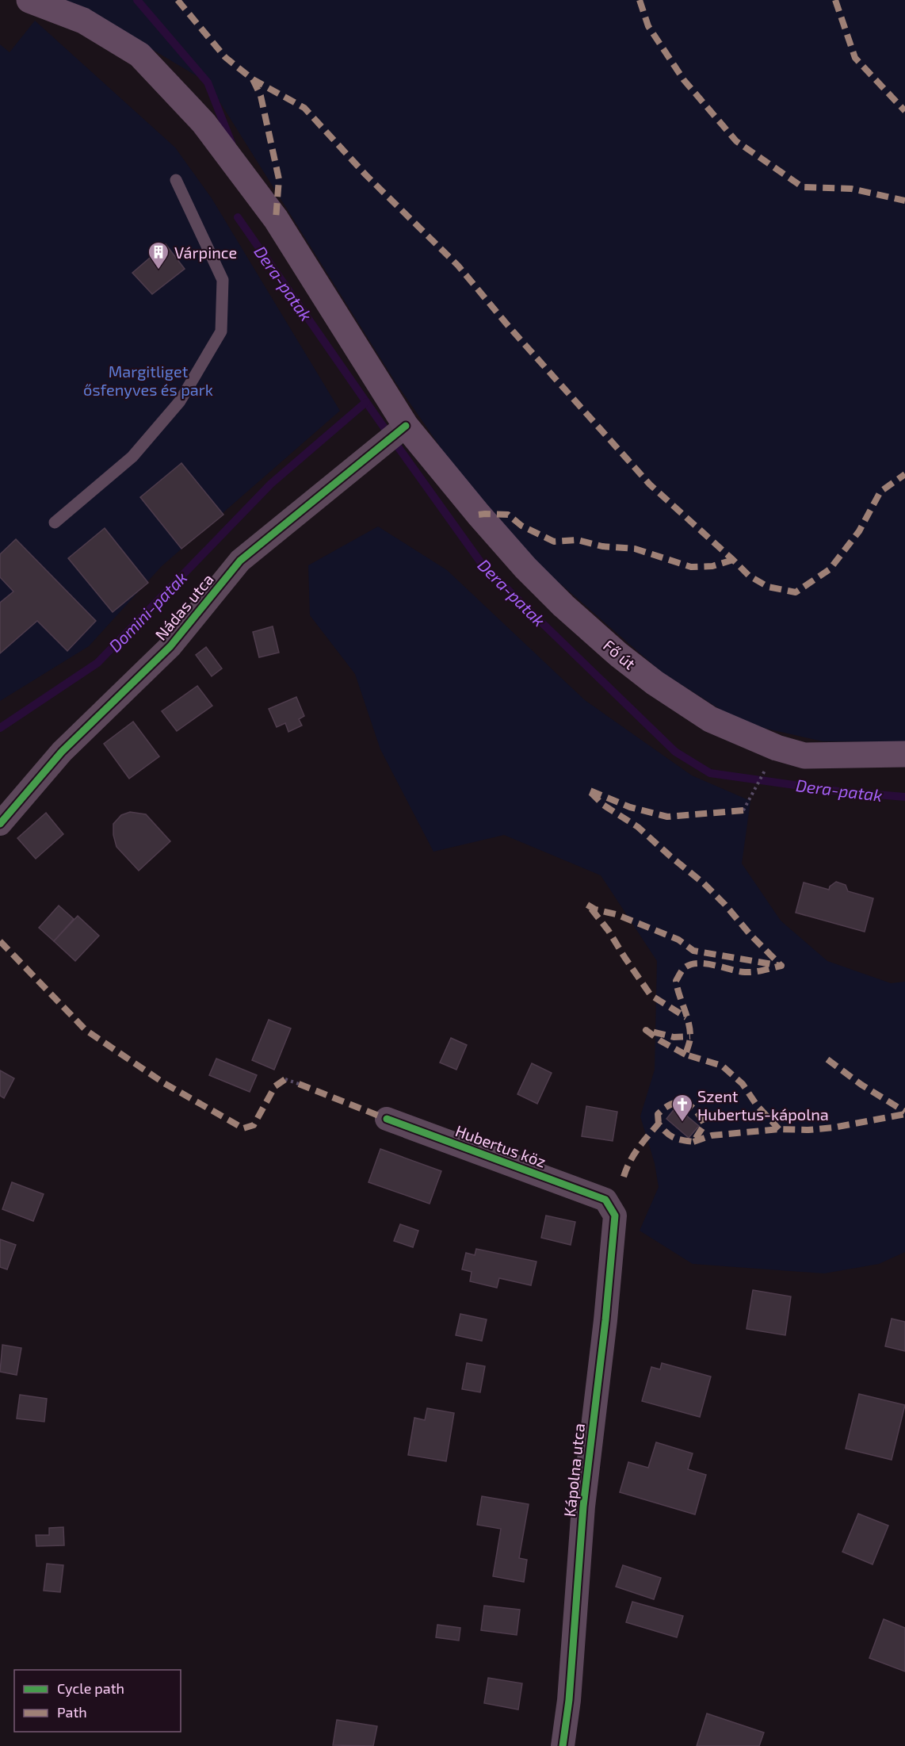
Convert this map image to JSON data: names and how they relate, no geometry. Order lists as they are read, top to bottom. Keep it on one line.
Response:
{"streets":{"main road":["Fő út"],"street":["Nádas utca","Hubertus köz","Kápolna utca"]},"crossings":[["Nádas utca","Fő út"],["Hubertus köz","Kápolna utca"]],"water":["Dera-patak","Domini-patak"],"parks":["Margitliget ősfenyves és park"],"places":{"building":["Várpince"],"church":["Szent Hubertus-kápolna"]},"legend":["Cycle path","Path"]}
